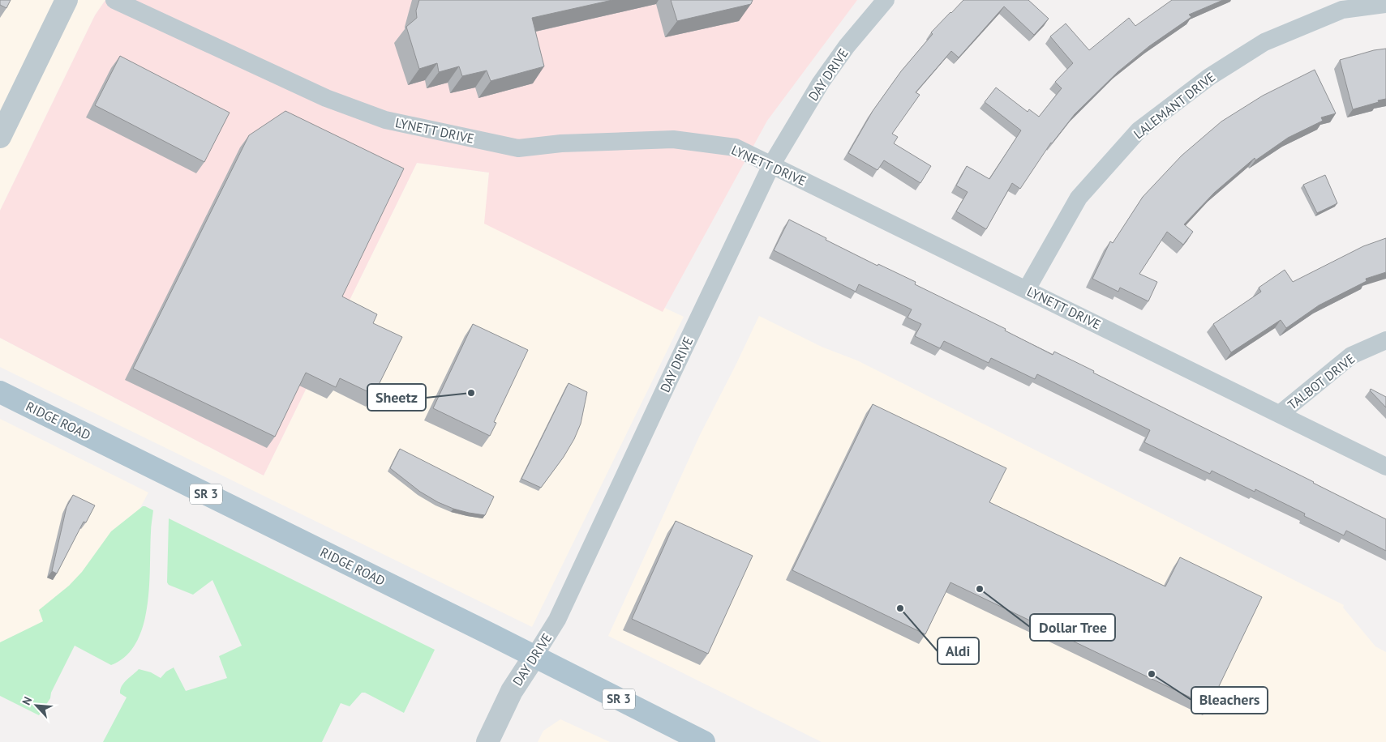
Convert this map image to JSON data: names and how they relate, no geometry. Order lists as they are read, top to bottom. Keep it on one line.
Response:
{"streets":{"main road":["RIDGE ROAD","SR 3"],"street":["DAY DRIVE","LALEMANT DRIVE","LYNETT DRIVE","TALBOT DRIVE"]},"crossings":[["DAY DRIVE","LYNETT DRIVE"],["DAY DRIVE","RIDGE ROAD"],["LALEMANT DRIVE","LYNETT DRIVE"],["LYNETT DRIVE","TALBOT DRIVE"]],"places":["Sheetz","Dollar Tree","Aldi","Bleachers"],"north":"top left"}
